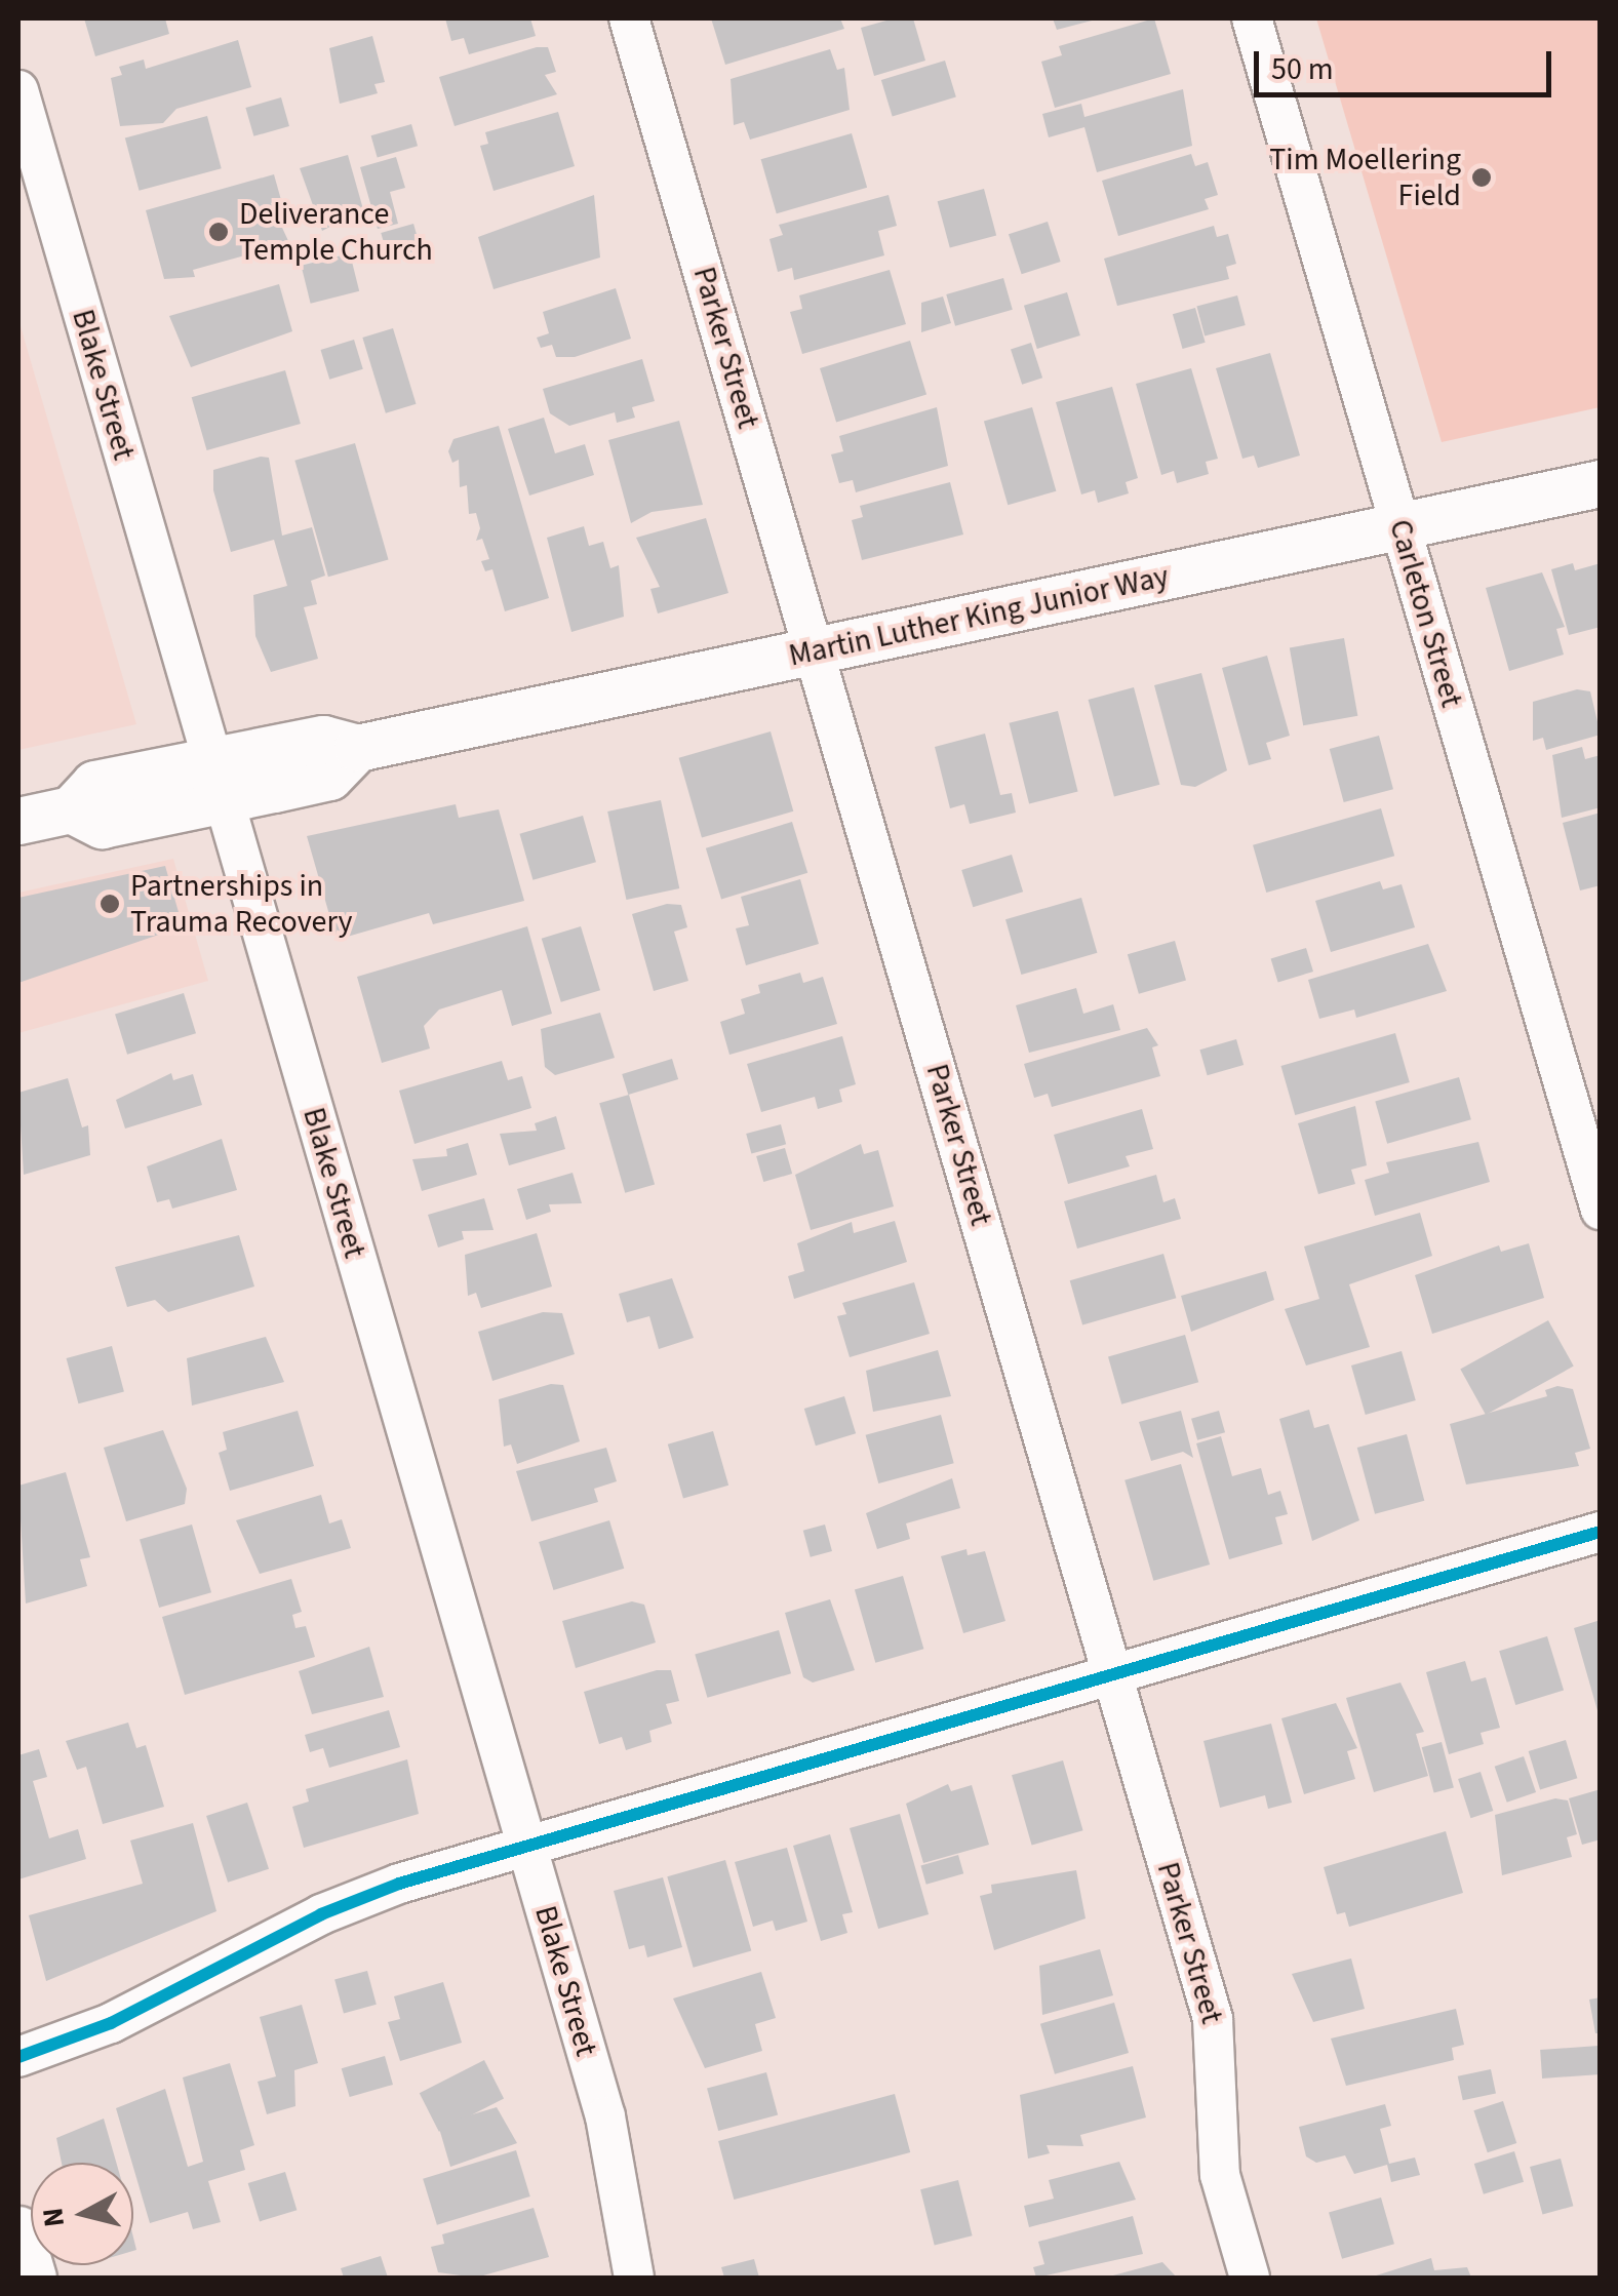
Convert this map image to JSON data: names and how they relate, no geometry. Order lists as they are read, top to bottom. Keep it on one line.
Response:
{"streets":{"street":["Parker Street","Blake Street","Carleton Street","Martin Luther King Junior Way"]},"crossings":[["Parker Street","Martin Luther King Junior Way"],["Blake Street","Martin Luther King Junior Way"],["Carleton Street","Martin Luther King Junior Way"]],"places":["Tim Moellering Field","Deliverance Temple Church","Partnerships in Trauma Recovery"],"scale_bar":"50 m","north":"left"}
